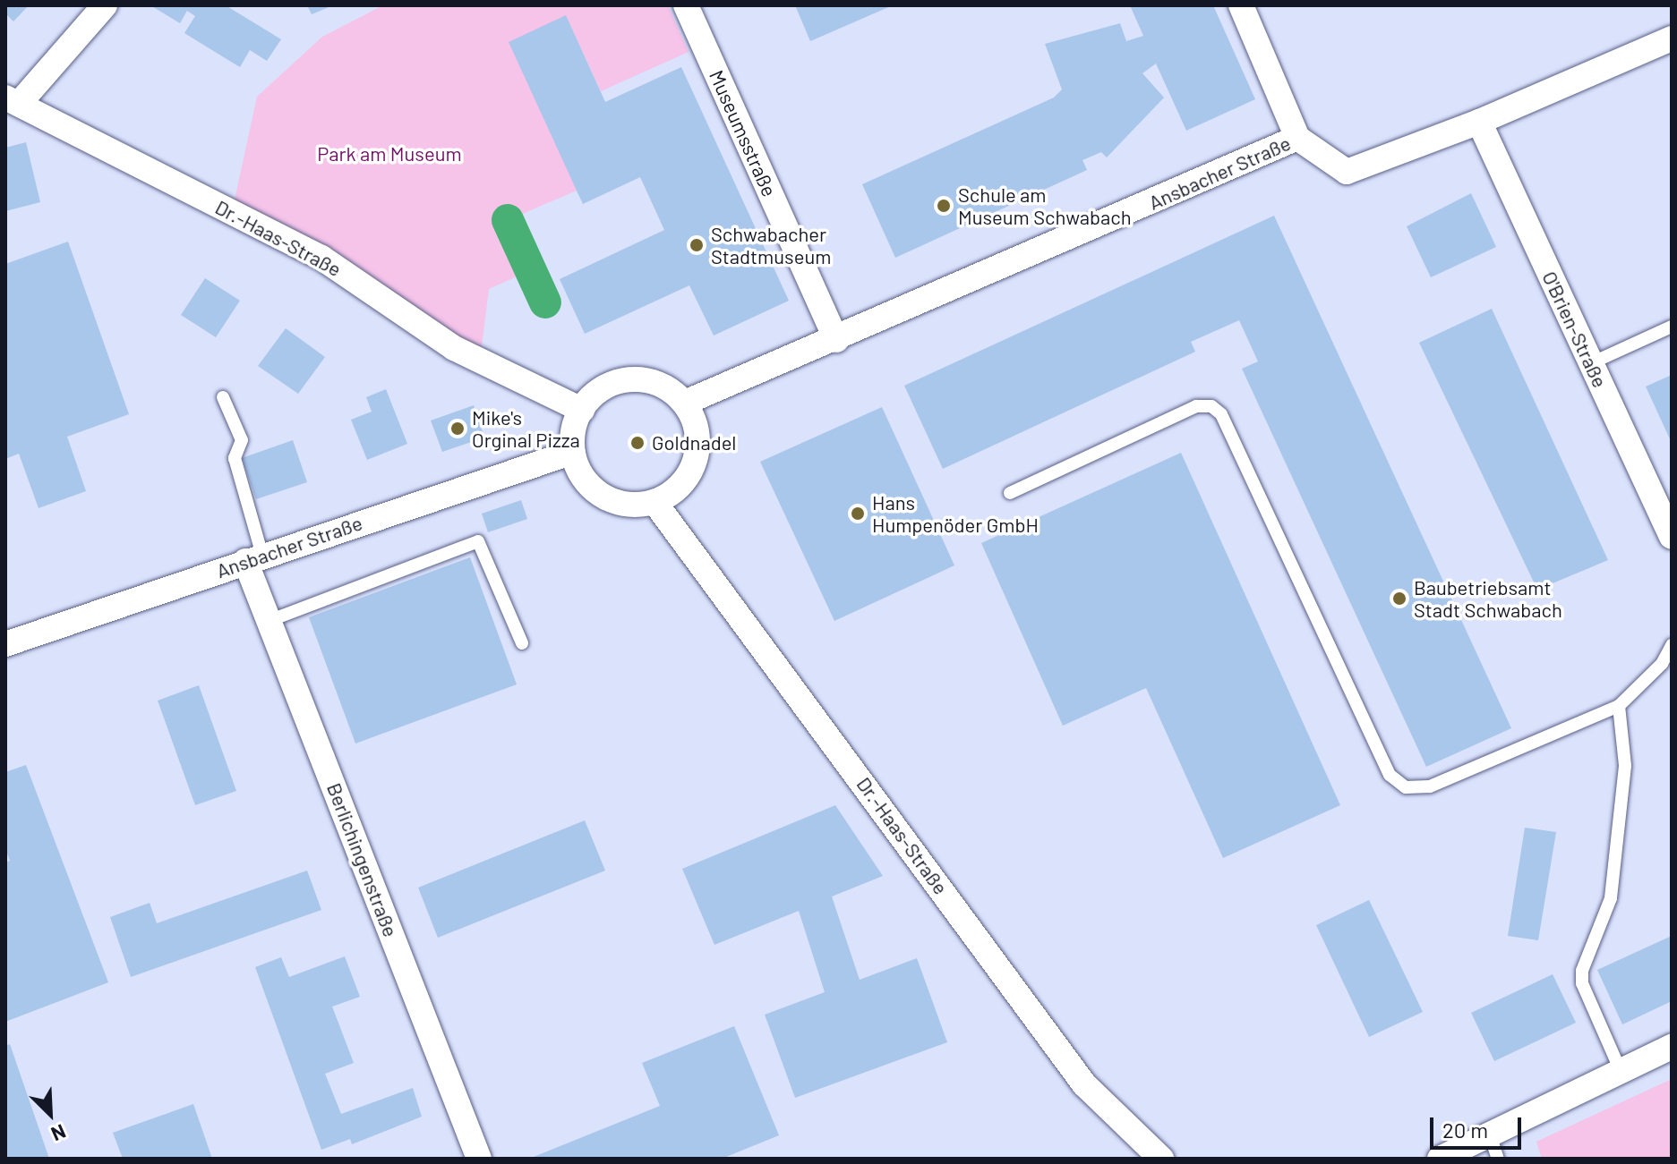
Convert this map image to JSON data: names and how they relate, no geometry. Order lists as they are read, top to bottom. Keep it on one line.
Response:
{"streets":{"street":["Museumsstraße","Ansbacher Straße","Dr.-Haas-Straße","O'Brien-Straße","Berlichingenstraße"]},"crossings":[["Museumsstraße","Ansbacher Straße"],["Ansbacher Straße","Dr.-Haas-Straße"],["Ansbacher Straße","O'Brien-Straße"],["Ansbacher Straße","Berlichingenstraße"]],"parks":["Park am Museum"],"places":["Schule am Museum Schwabach","Schwabacher Stadtmuseum","Mike's Orginal Pizza","Goldnadel","Hans Humpenöder GmbH","Baubetriebsamt Stadt Schwabach"],"scale_bar":"20 m","north":"bottom right"}
